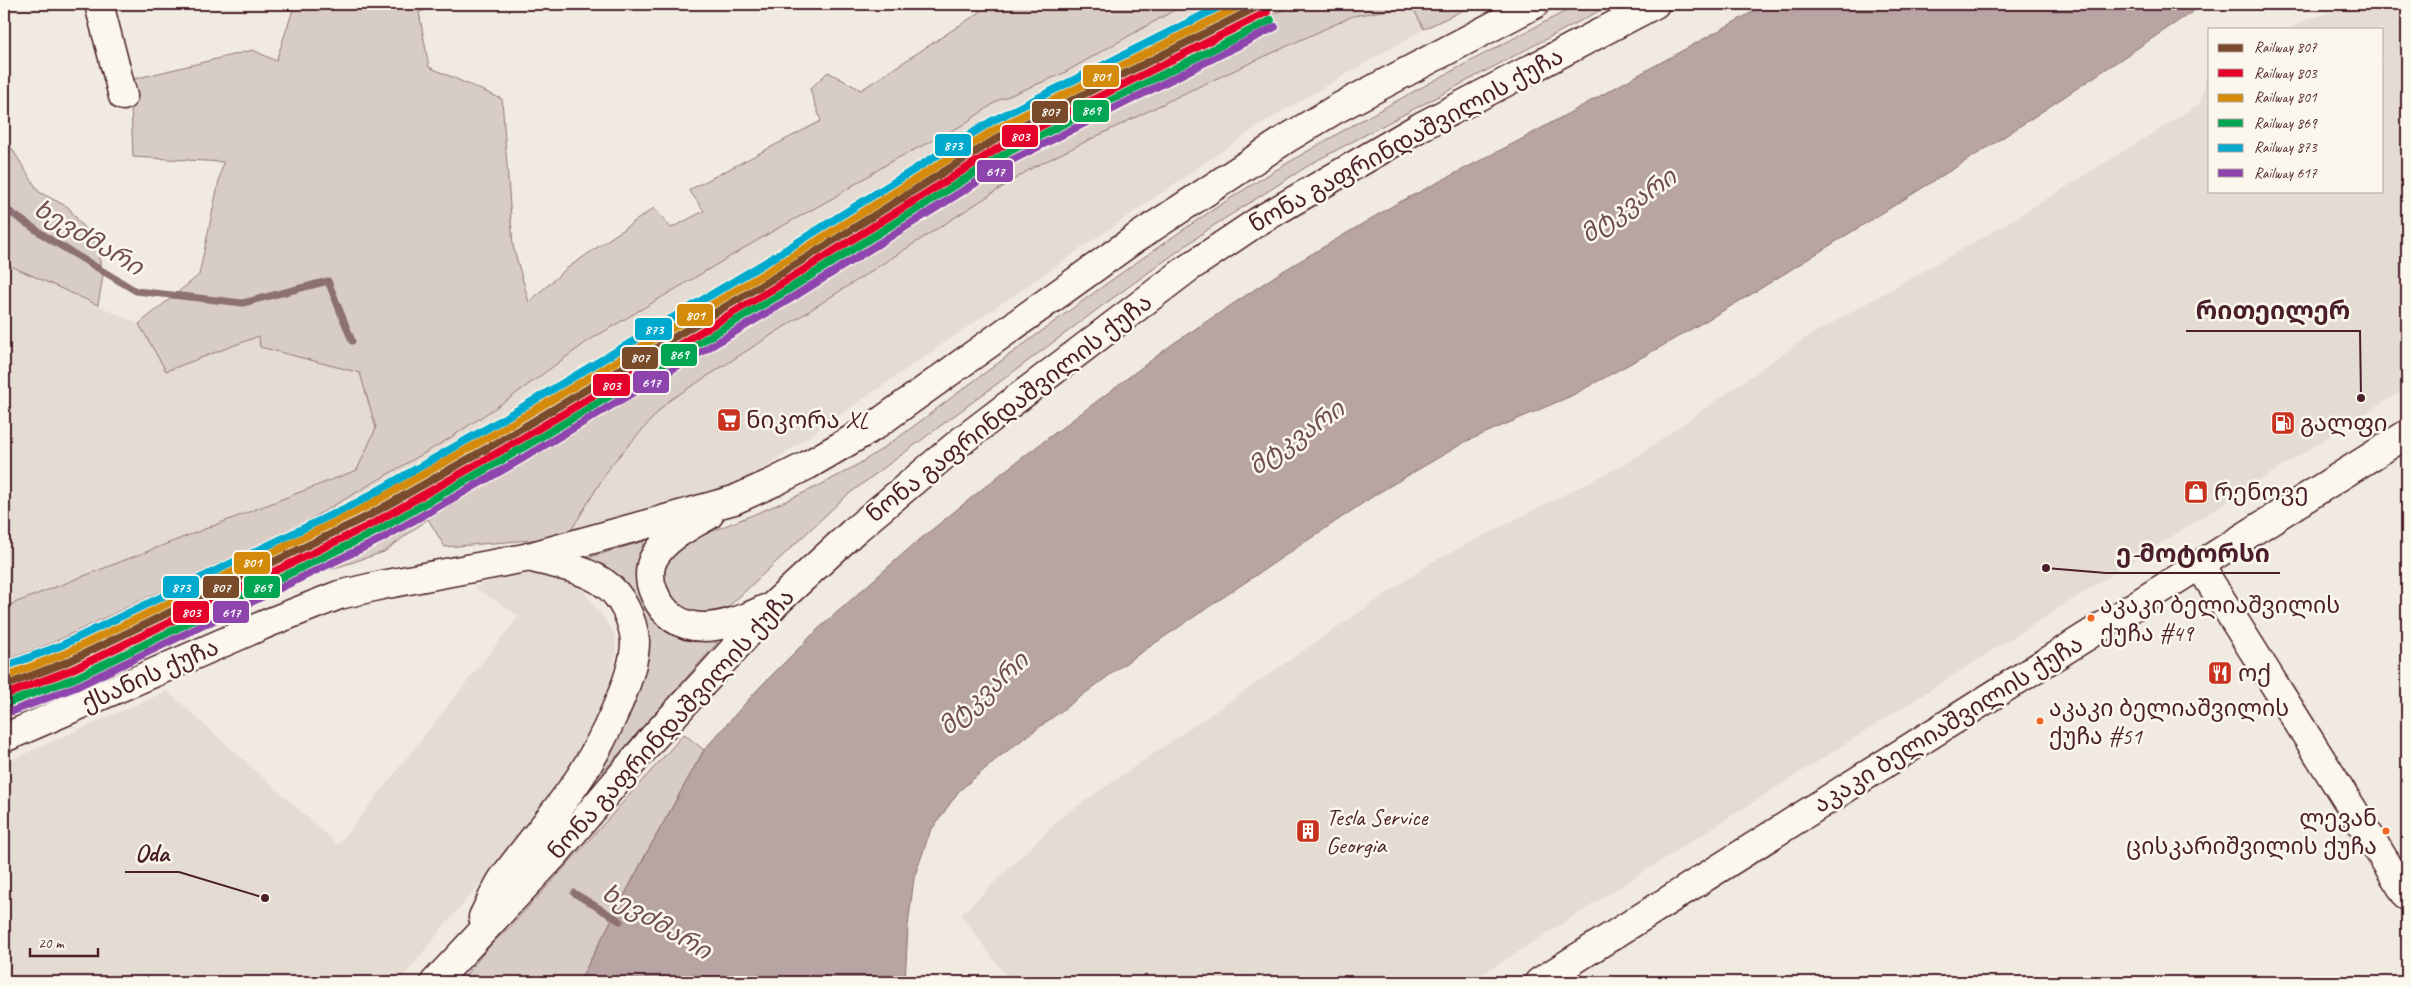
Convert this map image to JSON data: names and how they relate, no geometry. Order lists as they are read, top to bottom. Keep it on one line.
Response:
{"streets":{"main road":["ნონა გაფრინდაშვილის ქუჩა","ქსანის ქუჩა","აკაკი ბელიაშვილის ქუჩა"]},"water":["მტკვარი","ხევძმარი"],"places":{"other":["რითეილერ","ე-მოტორსი","აკაკი ბელიაშვილის ქუჩა #49","აკაკი ბელიაშვილის ქუჩა #51","ლევან ცისკარიშვილის ქუჩა","Oda"],"supermarket":["ნიკორა XL"],"fuel station":["გალფი"],"shop":["რენოვე"],"restaurant":["ოქ"],"building":["Tesla Service Georgia"]},"lines":["rail line 807","rail line 801","rail line 873","rail line 803","rail line 869","rail line 617"],"legend":["Railway 807","Railway 803","Railway 801","Railway 869","Railway 873","Railway 617"],"scale_bar":"20 m"}
